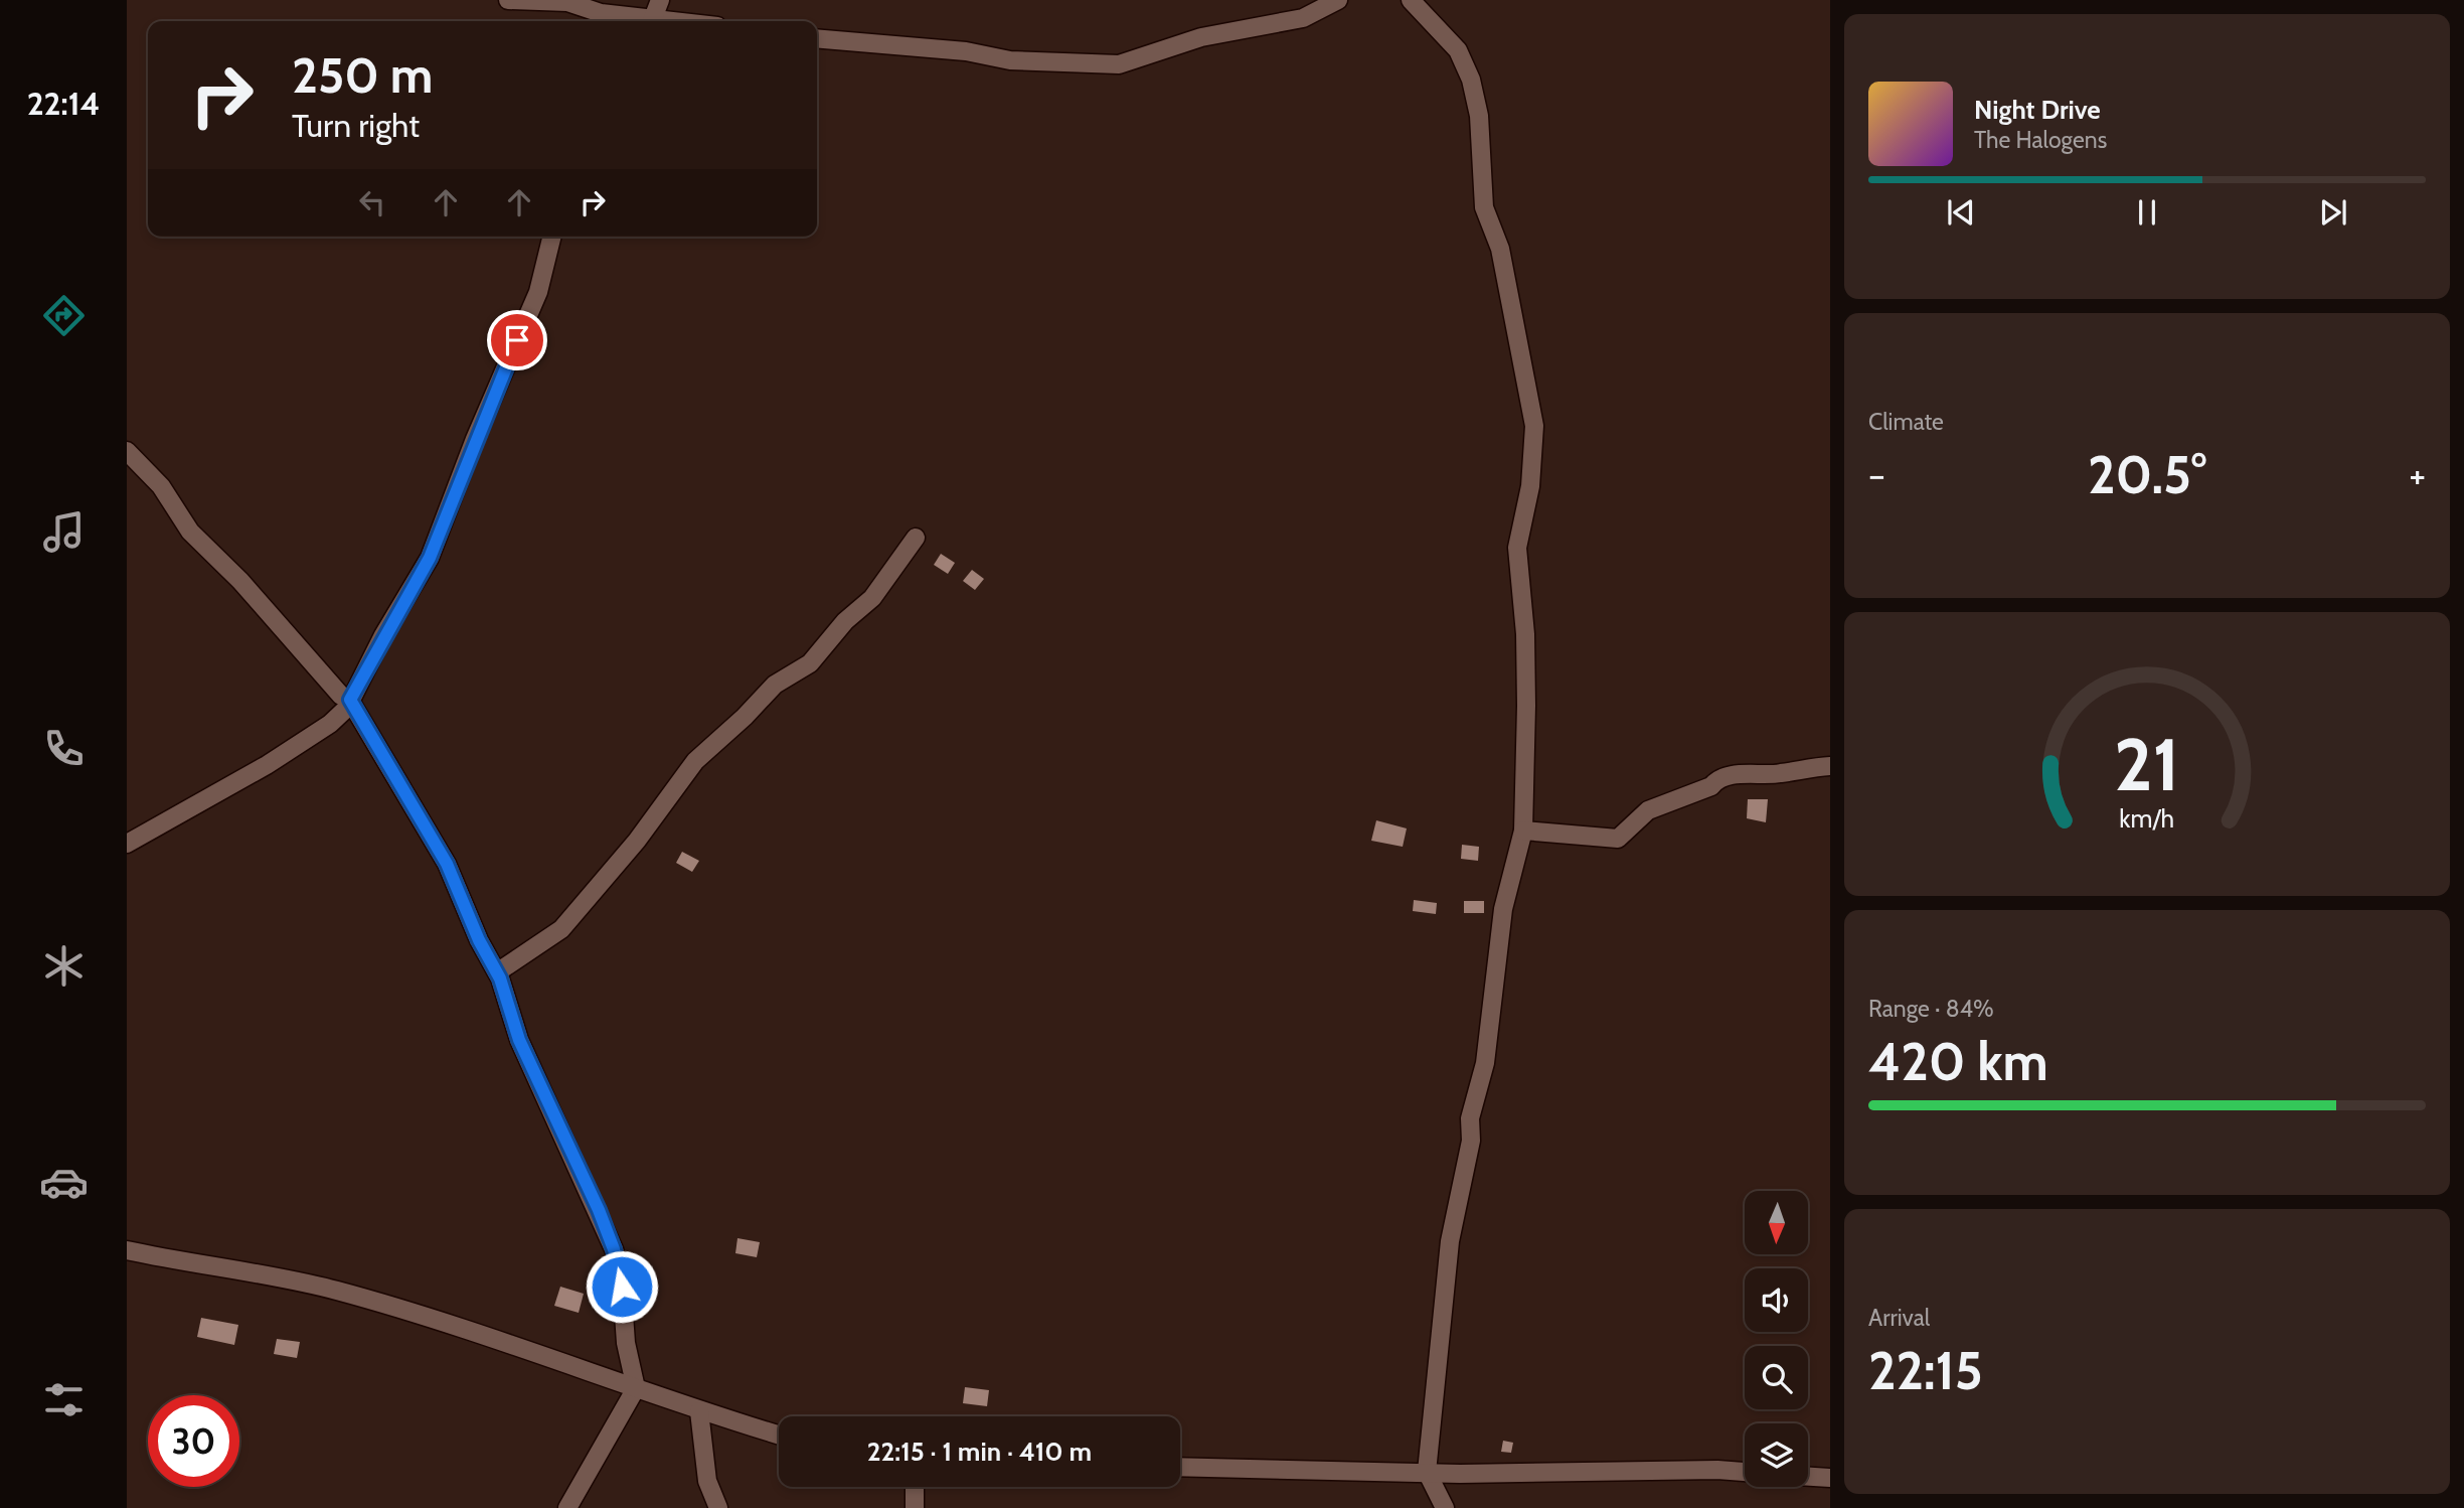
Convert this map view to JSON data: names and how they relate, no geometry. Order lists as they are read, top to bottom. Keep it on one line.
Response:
{"north":"bottom","page":{"tabs":"22:14","turn":["250 m","Turn right"],"song":["Night Drive","The Halogens"],"tile":["Climate",["Range · 84%","420 km"],["Arrival","22:15"]],"heat":["−","20.5°","+"],"limit":"30","trip":"22:15 · 1 min · 410 m","gauge":["21","km/h"]}}
